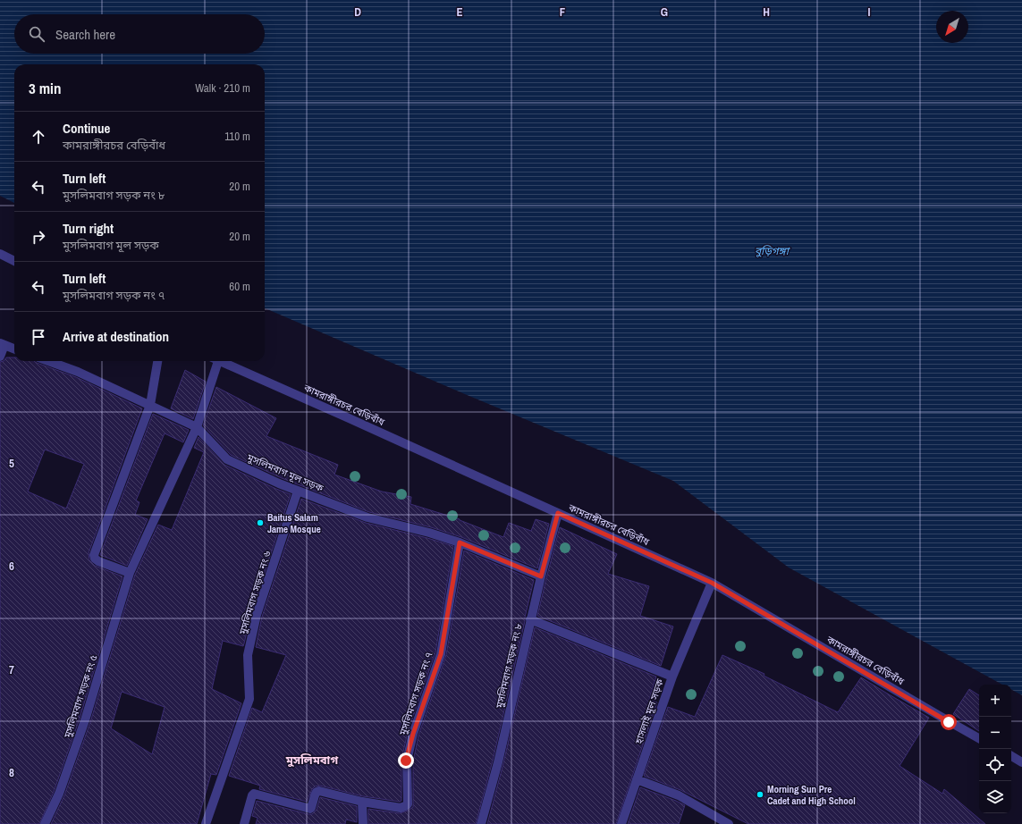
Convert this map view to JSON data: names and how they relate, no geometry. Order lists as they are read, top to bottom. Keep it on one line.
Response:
{"streets":{"street":["কামরাঙ্গীরচর বেড়িবাঁধ","মুসলিমবাগ মূল সড়ক","মুসলিমবাগ সড়ক নং ৬","মুসলিমবাগ সড়ক নং ৮","মুসলিমবাগ সড়ক নং ৭","মুসলিমবাগ সড়ক নং ৫","হাসলাই মূল সড়ক"]},"crossings":[["কামরাঙ্গীরচর বেড়িবাঁধ","মুসলিমবাগ সড়ক নং ৮"],["মুসলিমবাগ মূল সড়ক","মুসলিমবাগ সড়ক নং ৬"],["মুসলিমবাগ মূল সড়ক","মুসলিমবাগ সড়ক নং ৮"],["মুসলিমবাগ মূল সড়ক","মুসলিমবাগ সড়ক নং ৭"],["মুসলিমবাগ মূল সড়ক","মুসলিমবাগ সড়ক নং ৫"],["মুসলিমবাগ সড়ক নং ৮","হাসলাই মূল সড়ক"]],"districts":["মুসলিমবাগ"],"water":["বুড়িগঙ্গা"],"places":["Baitus Salam Jame Mosque","Morning Sun Pre Cadet and High School"],"north":"bottom left","page":{"search":"Search here","heading":["3 min","Walk · 210 m"],"list":[["Continue","কামরাঙ্গীরচর বেড়িবাঁধ","110 m"],["Turn left","মুসলিমবাগ সড়ক নং ৮","20 m"],["Turn right","মুসলিমবাগ মূল সড়ক","20 m"],["Turn left","মুসলিমবাগ সড়ক নং ৭","60 m"],"Arrive at destination"],"map_buttons":["+","−"]},"grid":{"columns":["D","E","F","G","H","I"],"rows":["5","6","7","8"]}}
